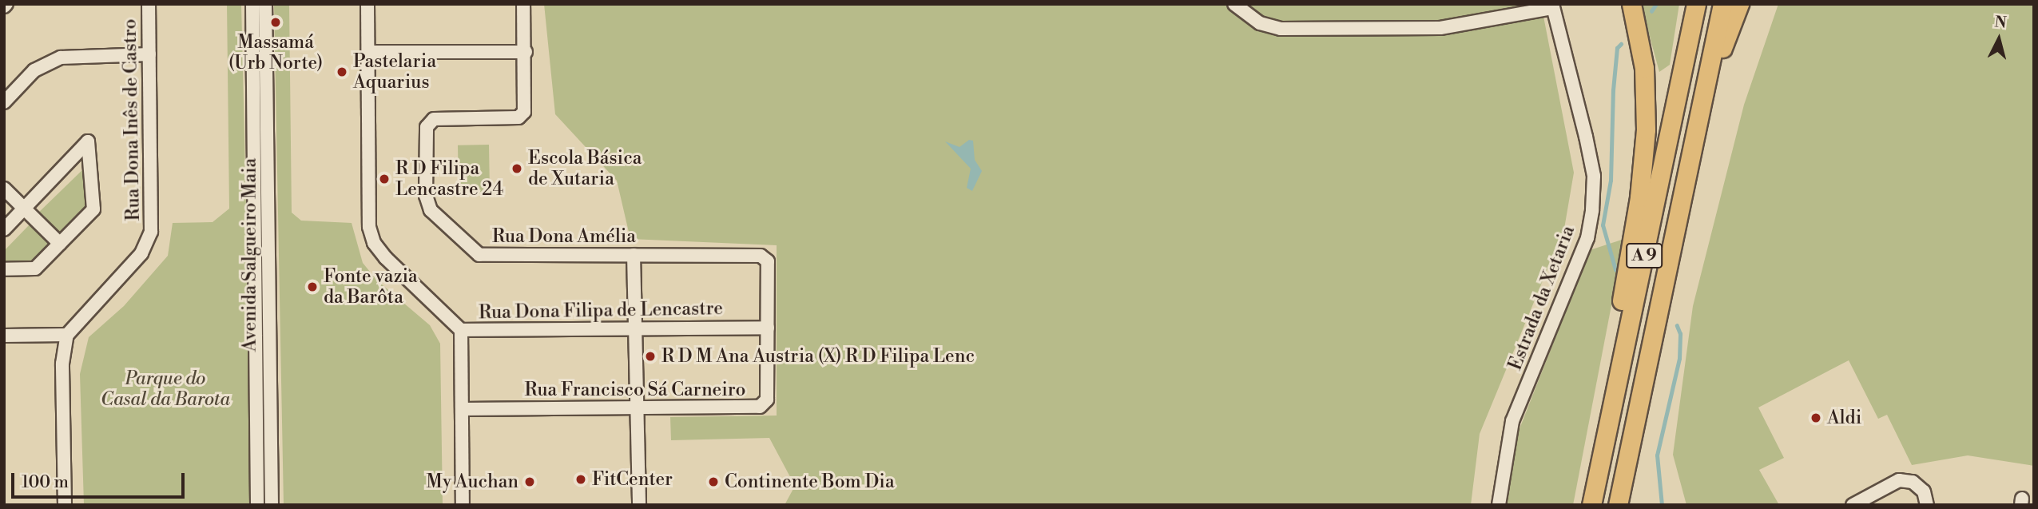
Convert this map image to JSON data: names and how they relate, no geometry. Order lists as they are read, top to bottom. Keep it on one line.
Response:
{"streets":{"highway":["A 9"],"street":["Rua Dona Inês de Castro","Rua Dona Amélia","Avenida Salgueiro Maia","Estrada da Xetaria","Rua Dona Filipa de Lencastre","Rua Francisco Sá Carneiro"]},"crossings":[["Rua Dona Amélia","Rua Francisco Sá Carneiro"],["Rua Dona Filipa de Lencastre","Rua Francisco Sá Carneiro"]],"parks":["Parque do Casal da Barota"],"places":["Massamá (Urb Norte)","Pastelaria Aquarius","Escola Básica de Xutaria","R D Filipa Lencastre 24","Fonte vazia da Barôta","R D M Ana Austria (X) R D Filipa Lenc","Aldi","FitCenter","My Auchan","Continente Bom Dia"],"scale_bar":"100 m","north":"top"}
